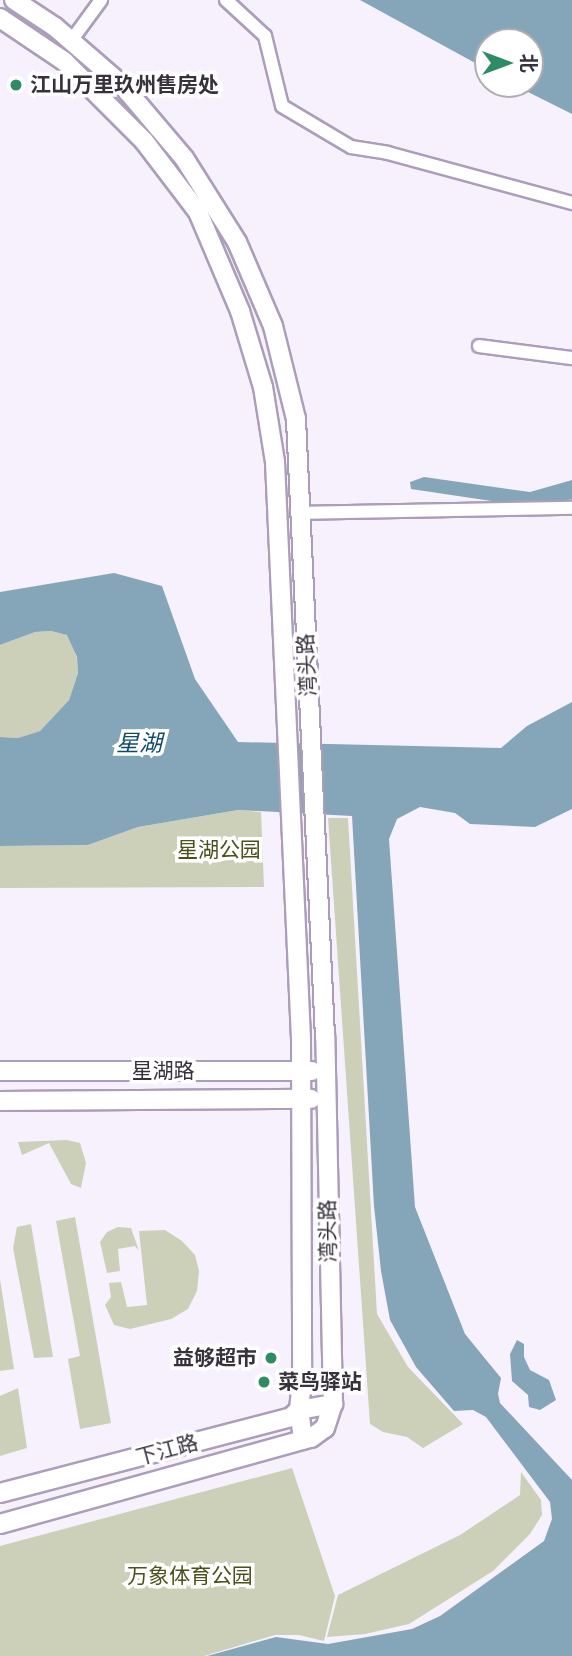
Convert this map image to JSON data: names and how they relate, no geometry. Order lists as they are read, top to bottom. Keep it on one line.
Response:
{"streets":{"main road":["湾头路","星湖路","下江路"]},"crossings":[["湾头路","星湖路"],["湾头路","下江路"]],"water":["星湖"],"parks":["星湖公园","万象体育公园"],"places":["江山万里玖州售房处","益够超市","菜鸟驿站"],"north":"right"}
